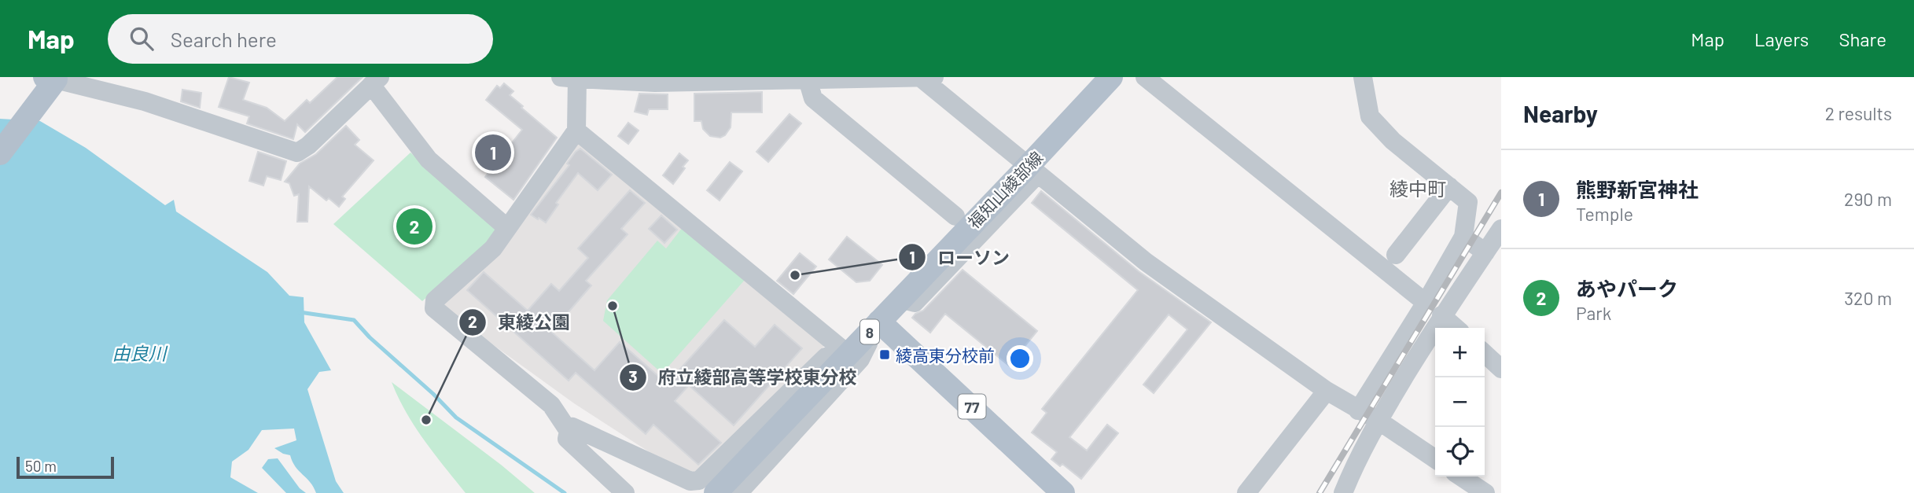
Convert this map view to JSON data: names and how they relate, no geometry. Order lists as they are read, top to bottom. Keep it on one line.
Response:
{"streets":{"main road":["福知山綾部線","8","77"]},"crossings":[["福知山綾部線","77"]],"districts":["綾中町"],"water":["由良川"],"places":{"other":["ローソン","府立綾部高等学校東分校","東綾公園"],"transit":["綾高東分校前"]},"scale_bar":"50 m","page":{"header":"Map","search":"Search here","nav":["Map","Layers","Share"],"heading":["Nearby","2 results"],"pins":["1","2"],"list":[{"mark":"1","name":"熊野新宮神社","note":"Temple","value":"290 m"},{"mark":"2","name":"あやパーク","note":"Park","value":"320 m"}],"map_buttons":["+","−"],"scale":"50 m"}}
